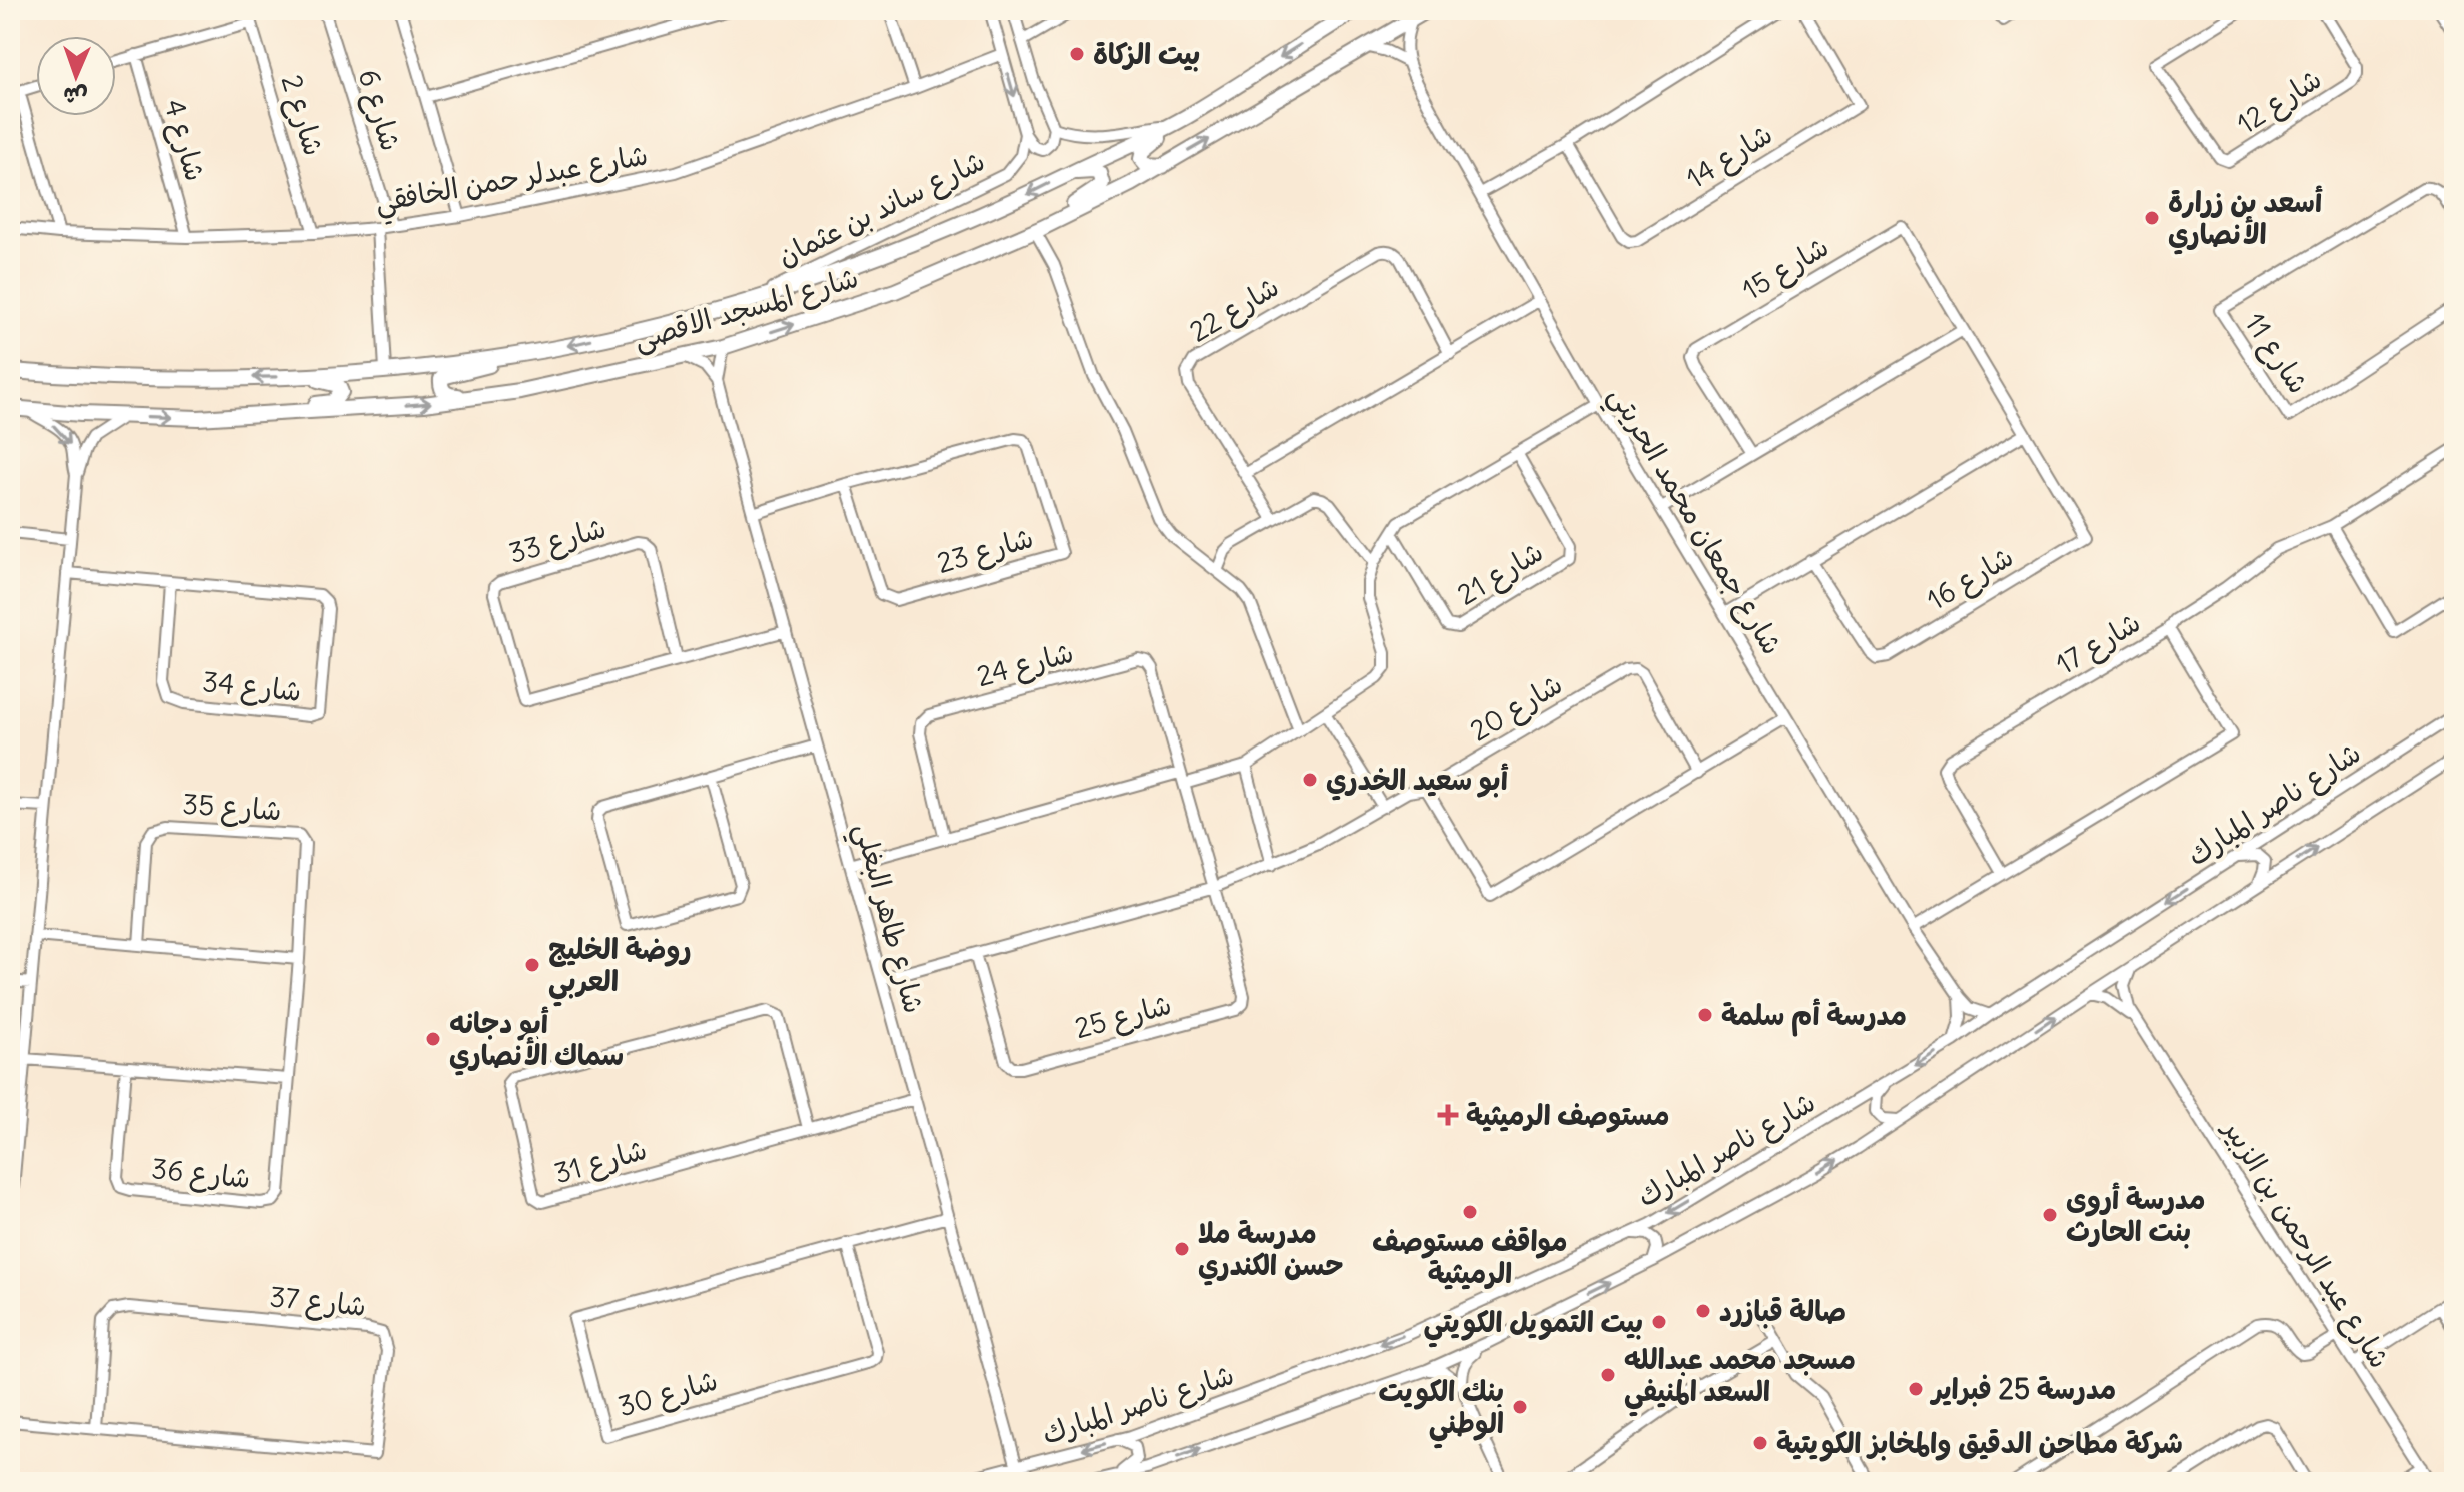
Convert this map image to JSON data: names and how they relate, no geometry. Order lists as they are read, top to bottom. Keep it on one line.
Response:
{"streets":{"main road":["شارع المسجد الاقصى"],"street":["شارع 12","شارع 6","شارع 2","شارع 4","شارع 14","شارع عبدلر حمن الخافقي","شارع ساند بن عثمان","شارع 15","شارع 22","شارع 11","شارع جمعان محمد الحريتي","شارع 33","شارع 23","شارع 21","شارع 16","شارع 17","شارع 24","شارع 34","شارع 20","شارع ناصر المبارك","شارع 35","شارع طاهر البغلي","شارع 25","شارع 31","شارع 36","شارع عبد الرحمن بن الزبير","شارع 37","شارع 30"]},"crossings":[["شارع 6","شارع عبدلر حمن الخافقي"],["شارع 2","شارع عبدلر حمن الخافقي"],["شارع 4","شارع عبدلر حمن الخافقي"],["شارع ساند بن عثمان","شارع المسجد الاقصى"],["شارع 15","شارع 16"],["شارع المسجد الاقصى","شارع طاهر البغلي"],["شارع جمعان محمد الحريتي","شارع 17"],["شارع جمعان محمد الحريتي","شارع ناصر المبارك"],["شارع 33","شارع طاهر البغلي"],["شارع 23","شارع طاهر البغلي"],["شارع 24","شارع 25"],["شارع ناصر المبارك","شارع طاهر البغلي"],["شارع ناصر المبارك","شارع عبد الرحمن بن الزبير"],["شارع 35","شارع 36"],["شارع طاهر البغلي","شارع 31"],["شارع طاهر البغلي","شارع 30"]],"places":{"other":["بيت الزكاة","أسعد بن زرارة الأنصاري","أبو سعيد الخدري","روضة الخليج العربي","مدرسة أم سلمة","أبو دجانه سماك الأنصاري","مواقف مستوصف الرميثية","مدرسة أروى بنت الحارث","مدرسة ملا حسن الكندري","صالة قبازرد","بيت التمويل الكويتي","مسجد محمد عبدالله السعد المنيفي","مدرسة 25 فبراير","بنك الكويت الوطني","شركة مطاحن الدقيق والمخابز الكويتية"],"health":["مستوصف الرميثية"]},"north":"bottom"}
